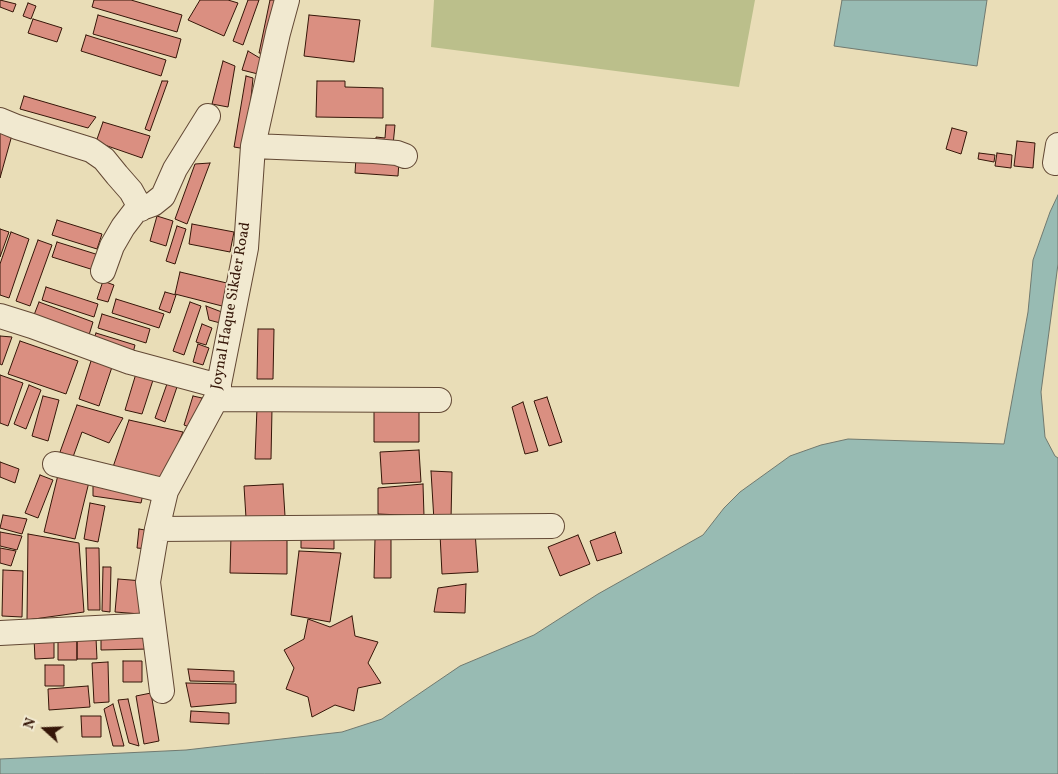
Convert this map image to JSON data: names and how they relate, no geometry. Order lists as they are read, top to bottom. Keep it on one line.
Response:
{"streets":{"street":["Joynal Haque Sikder Road"]},"north":"left"}
